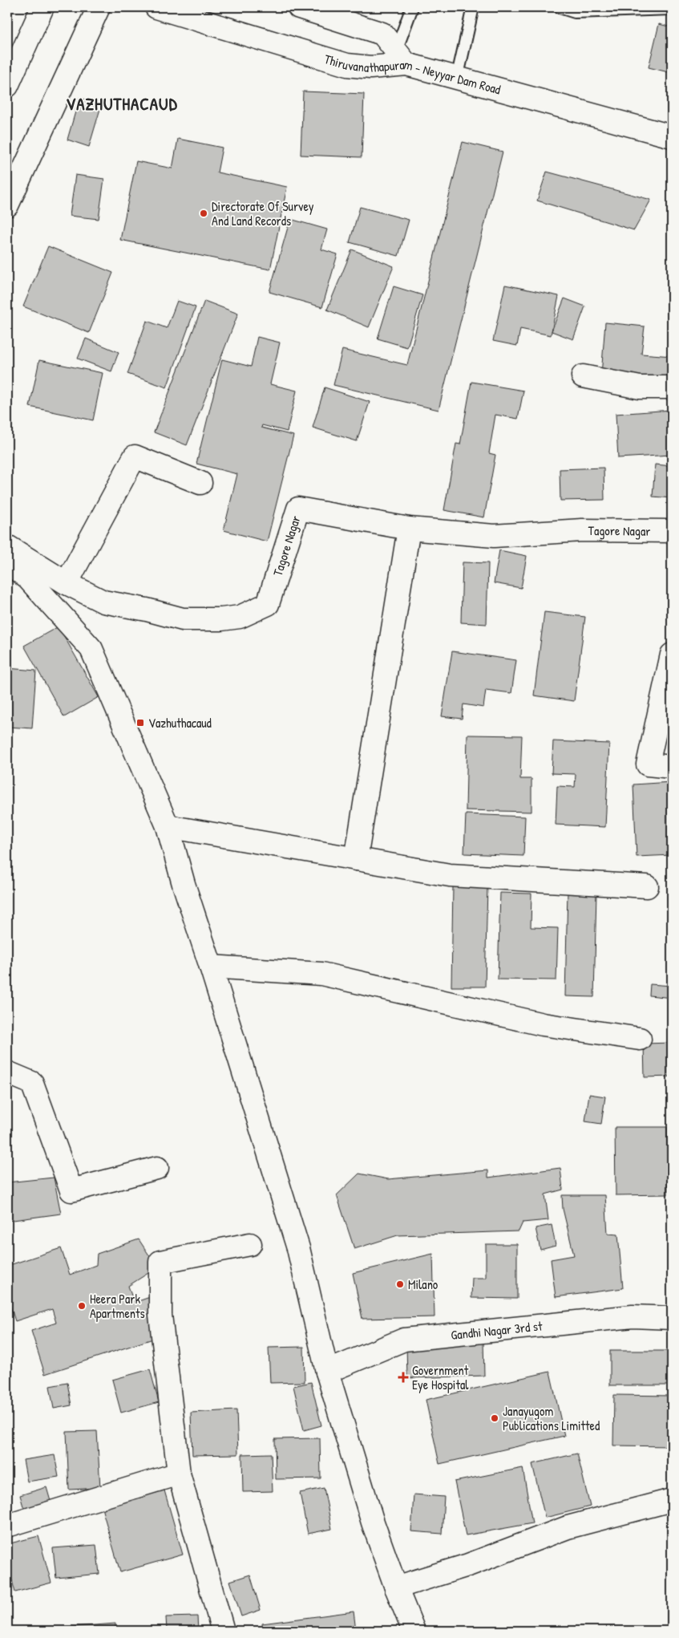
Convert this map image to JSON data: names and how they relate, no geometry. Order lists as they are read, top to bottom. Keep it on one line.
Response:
{"streets":{"street":["Thiruvanathapuram - Neyyar Dam Road","Tagore Nagar","Gandhi Nagar 3rd st"]},"districts":["VAZHUTHACAUD"],"places":{"other":["Directorate Of Survey And Land Records","Milano","Heera Park Apartments","Janayugom Publications Limitted"],"transit":["Vazhuthacaud"],"health":["Government Eye Hospital"]}}
